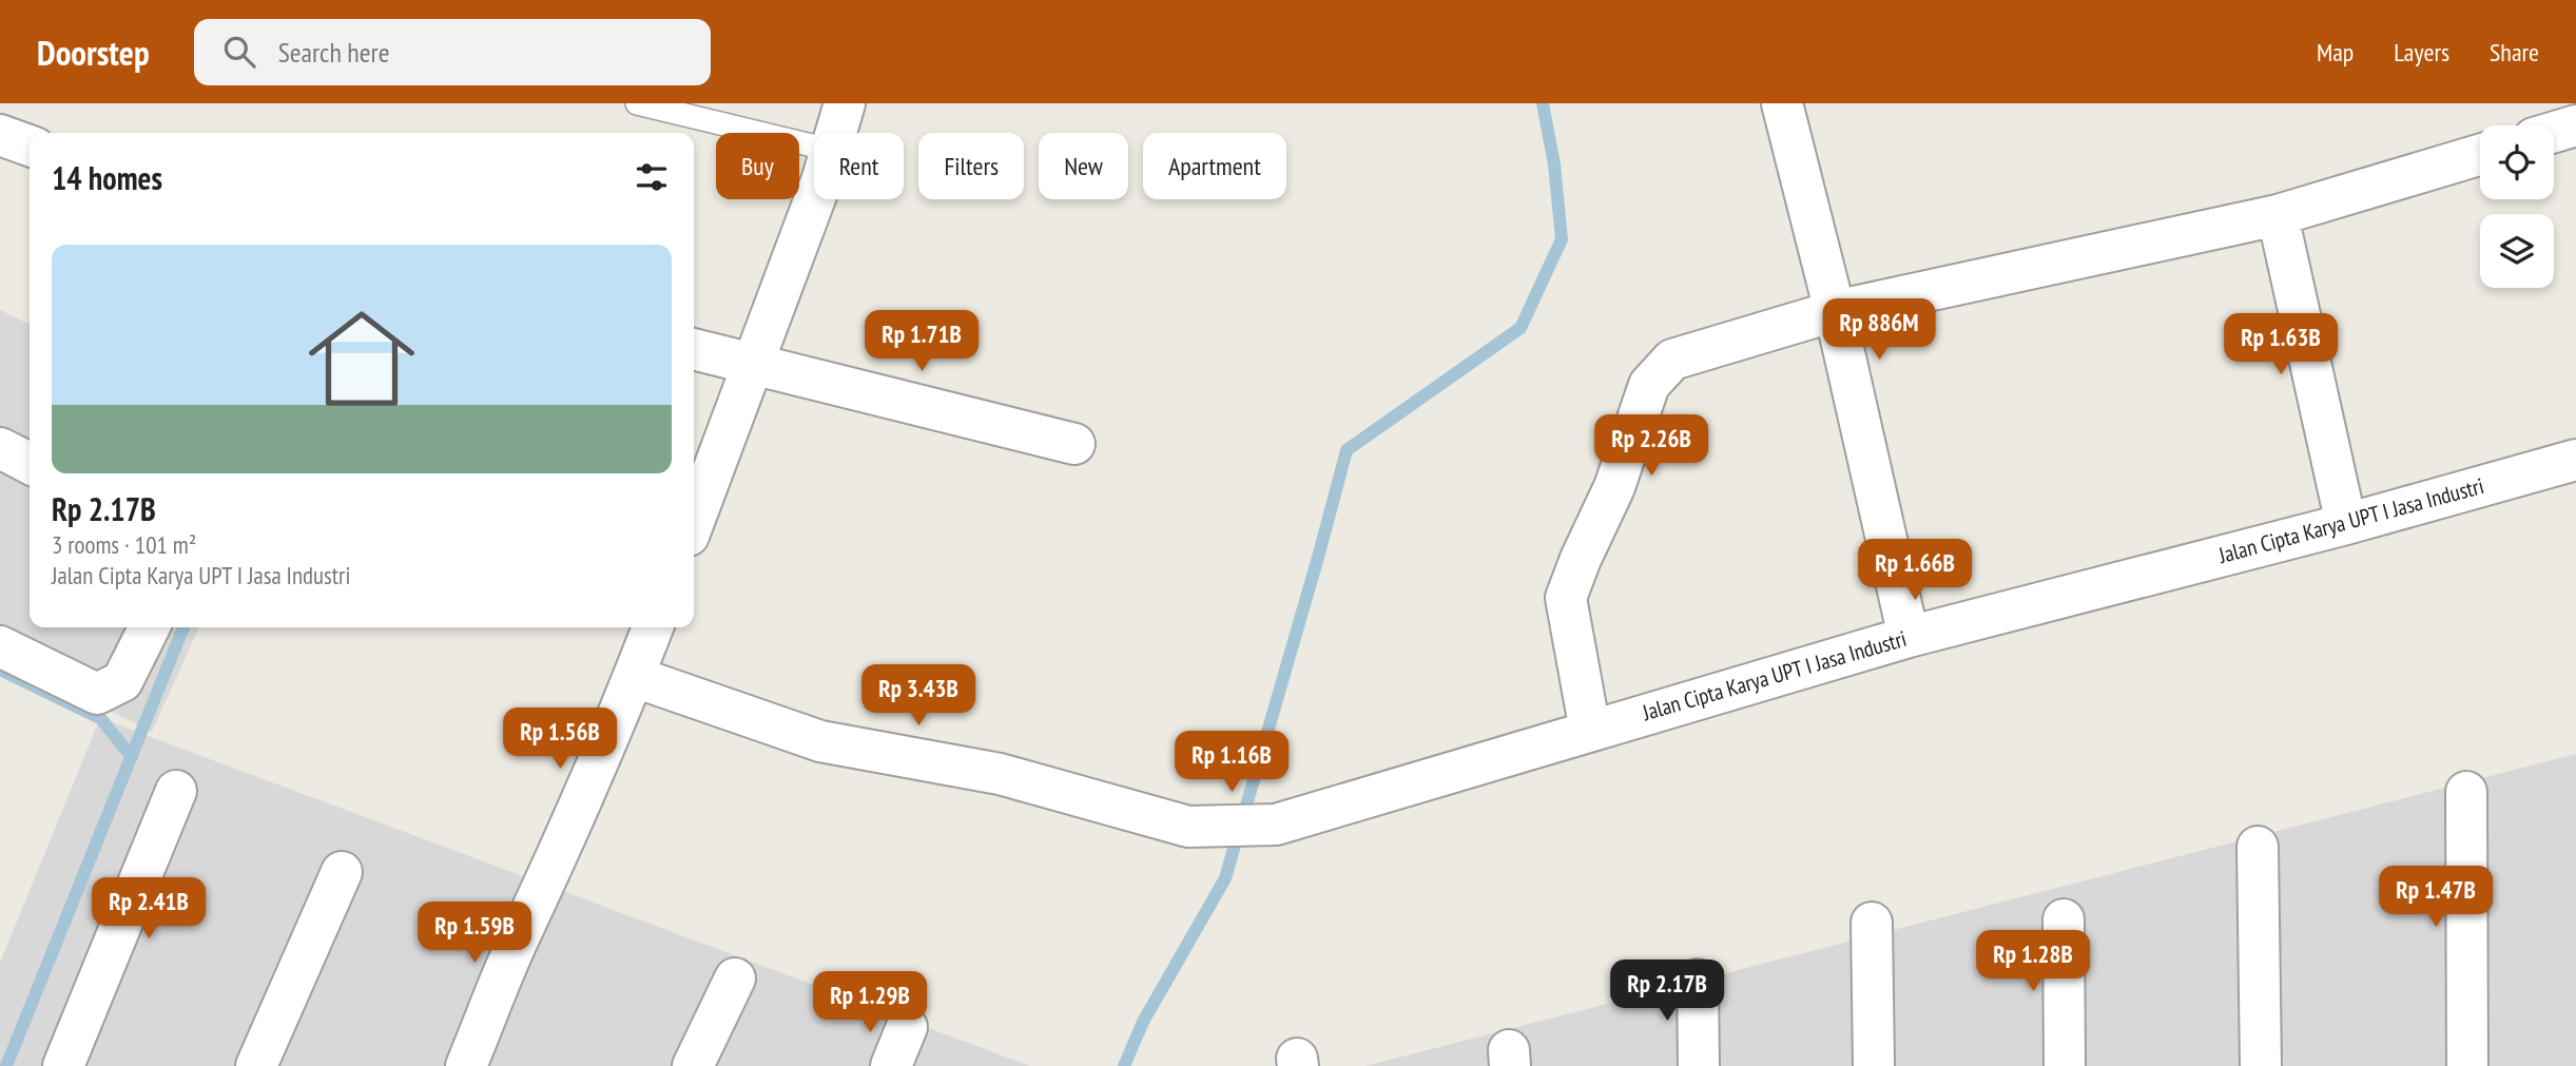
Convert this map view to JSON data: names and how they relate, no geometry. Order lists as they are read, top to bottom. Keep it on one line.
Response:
{"streets":{"street":["Jalan Cipta Karya UPT I Jasa Industri"]},"page":{"header":"Doorstep","search":"Search here","nav":["Map","Layers","Share"],"chip":["Buy","Rent","Filters","New","Apartment"],"heading":"14 homes","list":[{"name":"Rp 2.17B","note":"3 rooms · 101 m² · Jalan Cipta Karya UPT I Jasa Industri"}],"price":["Rp 886M","Rp 1.71B","Rp 1.63B","Rp 2.26B","Rp 1.66B","Rp 3.43B","Rp 1.56B","Rp 1.16B","Rp 1.47B","Rp 2.41B","Rp 1.59B","Rp 1.28B","Rp 2.17B","Rp 1.29B"]}}
